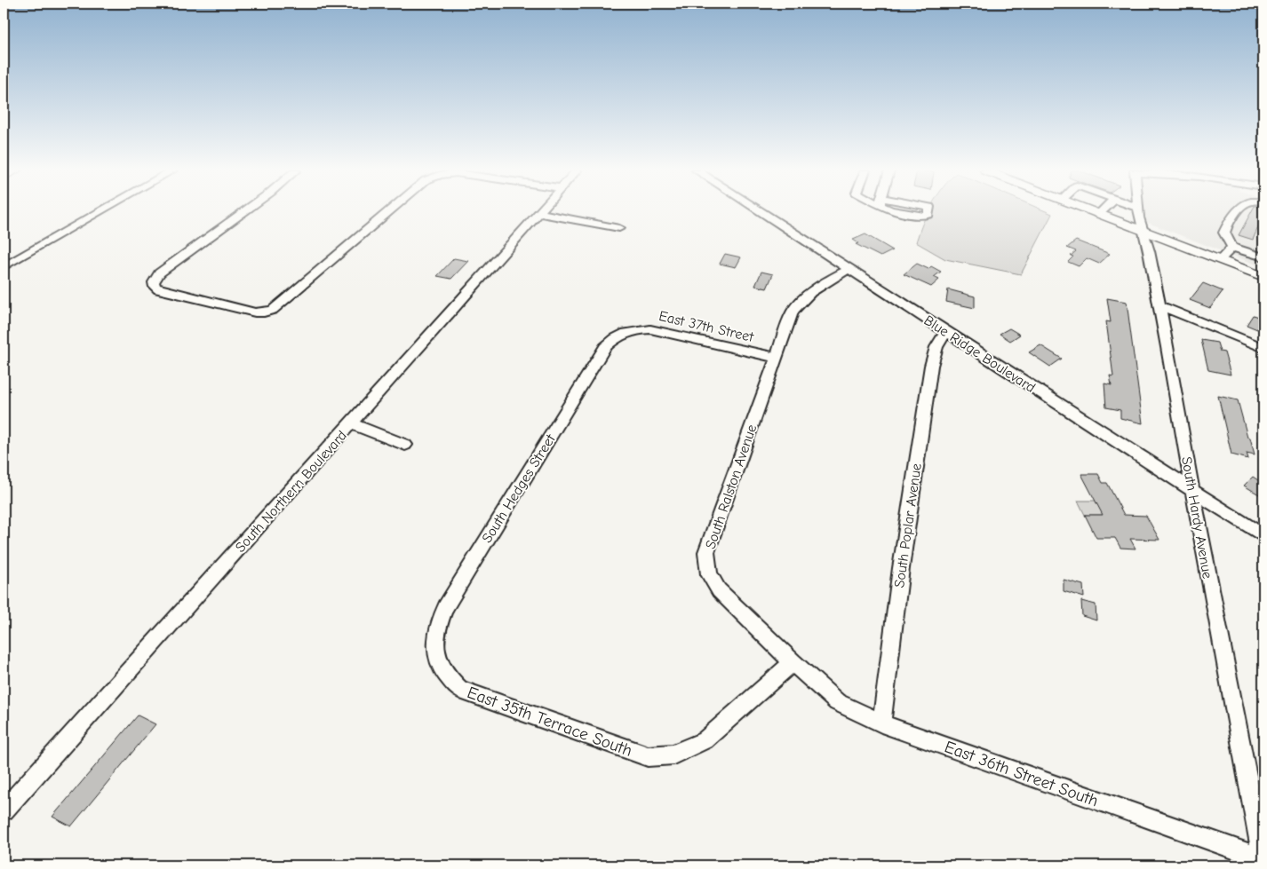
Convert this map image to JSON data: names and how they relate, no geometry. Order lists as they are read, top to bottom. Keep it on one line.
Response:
{"streets":{"street":["East 37th Street","Blue Ridge Boulevard","South Ralston Avenue","South Hedges Street","South Northern Boulevard","South Hardy Avenue","South Poplar Avenue","East 35th Terrace South","East 36th Street South"]},"crossings":[["East 37th Street","South Ralston Avenue"],["East 37th Street","South Hedges Street"],["Blue Ridge Boulevard","South Ralston Avenue"],["Blue Ridge Boulevard","South Hardy Avenue"],["Blue Ridge Boulevard","South Poplar Avenue"],["South Ralston Avenue","East 35th Terrace South"],["South Ralston Avenue","East 36th Street South"],["South Hedges Street","East 35th Terrace South"],["South Hardy Avenue","East 36th Street South"],["South Poplar Avenue","East 36th Street South"],["East 35th Terrace South","East 36th Street South"]]}
